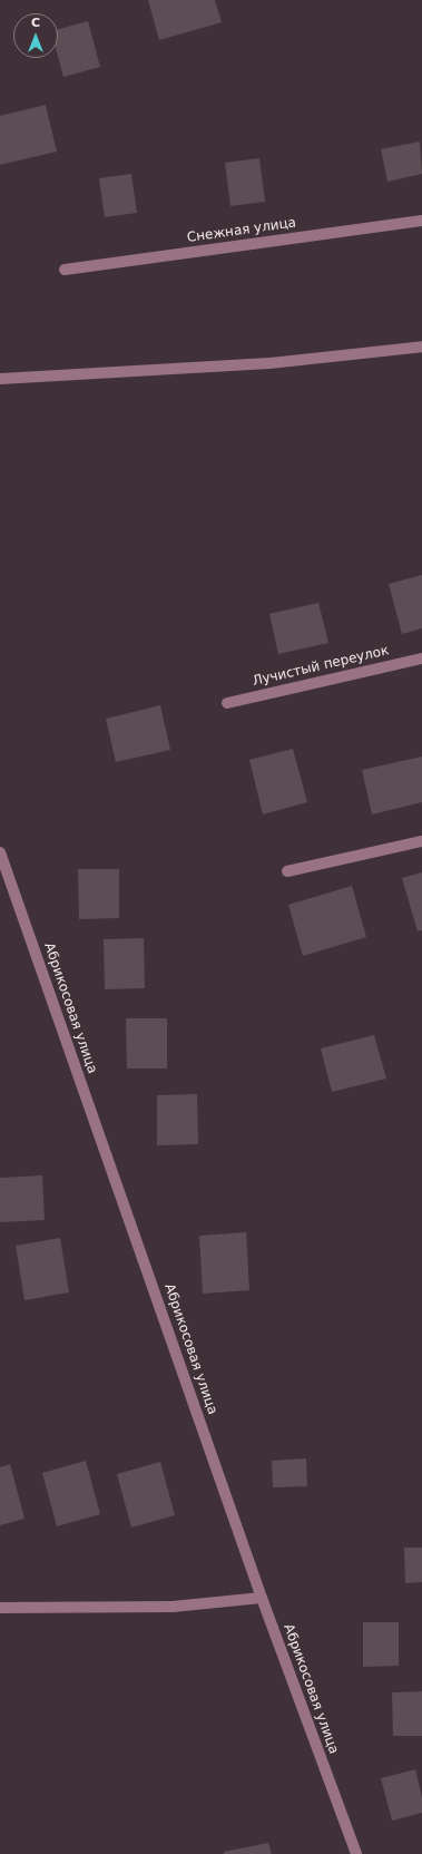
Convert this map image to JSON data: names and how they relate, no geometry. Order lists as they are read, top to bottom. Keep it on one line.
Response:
{"streets":{"street":["Снежная улица","Лучистый переулок","Абрикосовая улица"]},"north":"top"}
